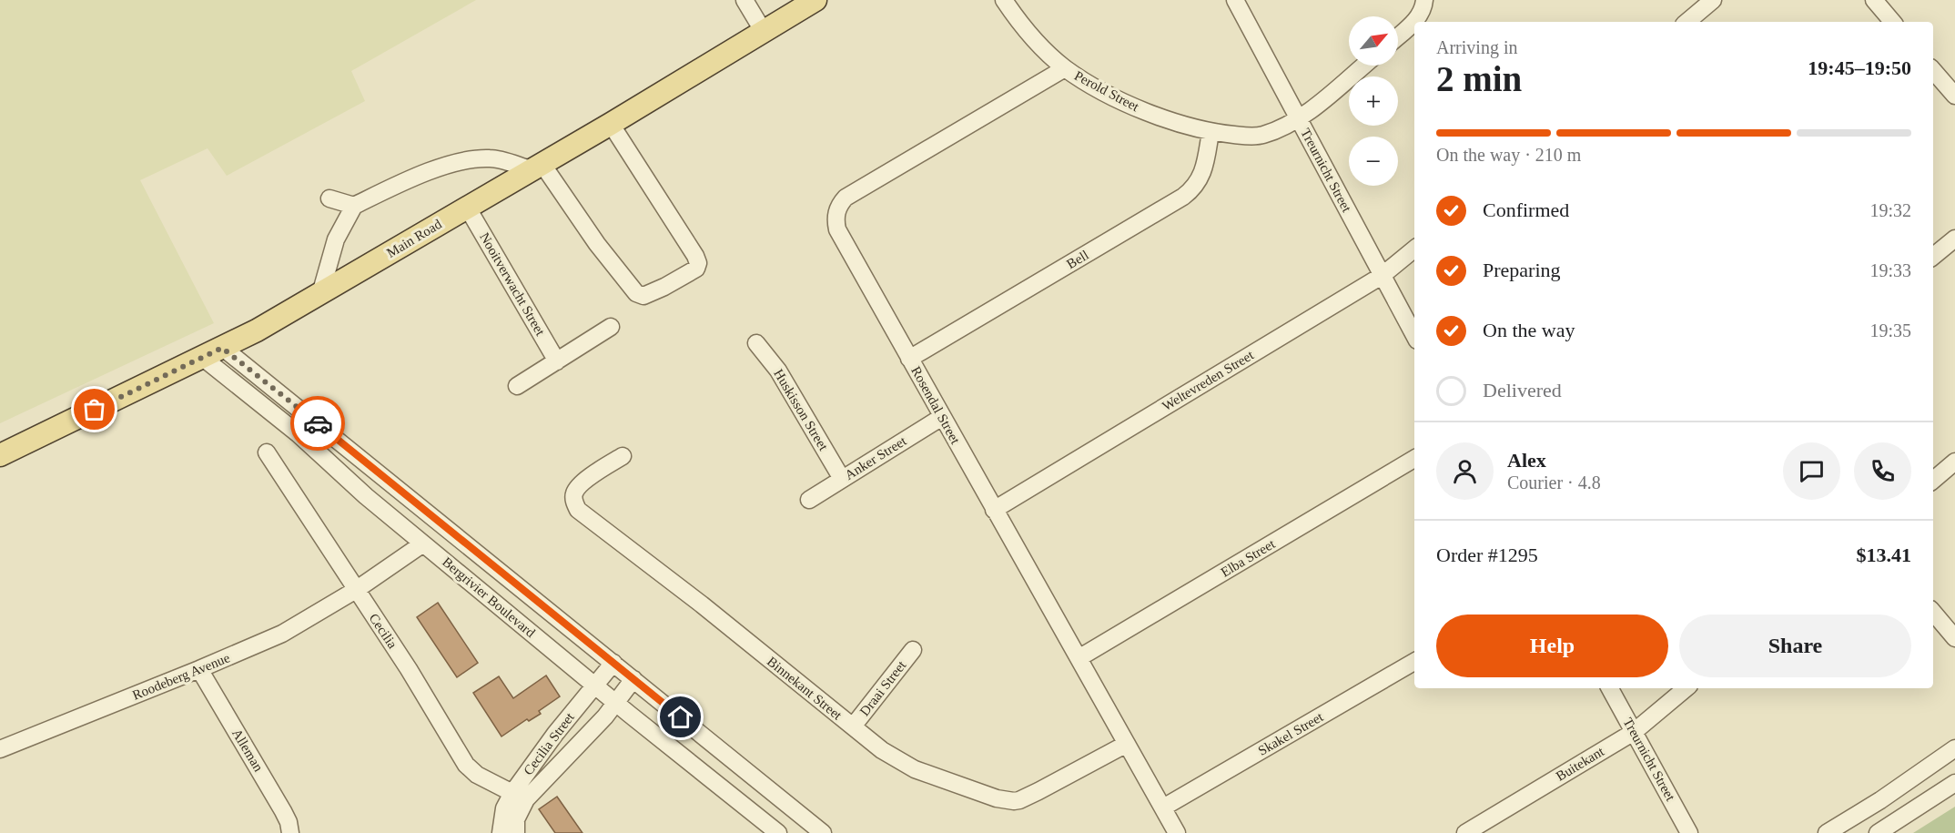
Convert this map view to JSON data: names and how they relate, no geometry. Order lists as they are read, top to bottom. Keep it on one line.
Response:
{"streets":{"main road":["Main Road"],"street":["Perold Street","Treurnicht Street","Bell","Nooitverwacht Street","Weltevreden Street","Rosendal Street","Huskisson Street","Anker Street","Elba Street","Bergrivier Boulevard","Cecilia","Roodeberg Avenue","Binnekant Street","Draai Street","Skakel Street","Cecilia Street","Alleman","Buitekant"]},"crossings":[["Perold Street","Treurnicht Street"],["Perold Street","Bell"],["Perold Street","Rosendal Street"],["Treurnicht Street","Weltevreden Street"],["Treurnicht Street","Buitekant"],["Main Road","Nooitverwacht Street"],["Main Road","Bergrivier Boulevard"],["Bell","Rosendal Street"],["Weltevreden Street","Rosendal Street"],["Rosendal Street","Anker Street"],["Rosendal Street","Elba Street"],["Rosendal Street","Binnekant Street"],["Rosendal Street","Skakel Street"],["Huskisson Street","Anker Street"],["Bergrivier Boulevard","Roodeberg Avenue"],["Bergrivier Boulevard","Cecilia Street"],["Cecilia","Roodeberg Avenue"],["Cecilia","Cecilia Street"],["Roodeberg Avenue","Alleman"],["Binnekant Street","Draai Street"]],"north":"top right","page":{"map_buttons":["+","−"],"heading":["2 min","Arriving in","19:45–19:50"],"panel":["Alex","Courier · 4.8","Order #1295","$13.41"],"bar":"On the way · 210 m","list":[["Confirmed","19:32"],["Preparing","19:33"],["On the way","19:35"],"Delivered"],"buttons":["Help","Share"]}}
